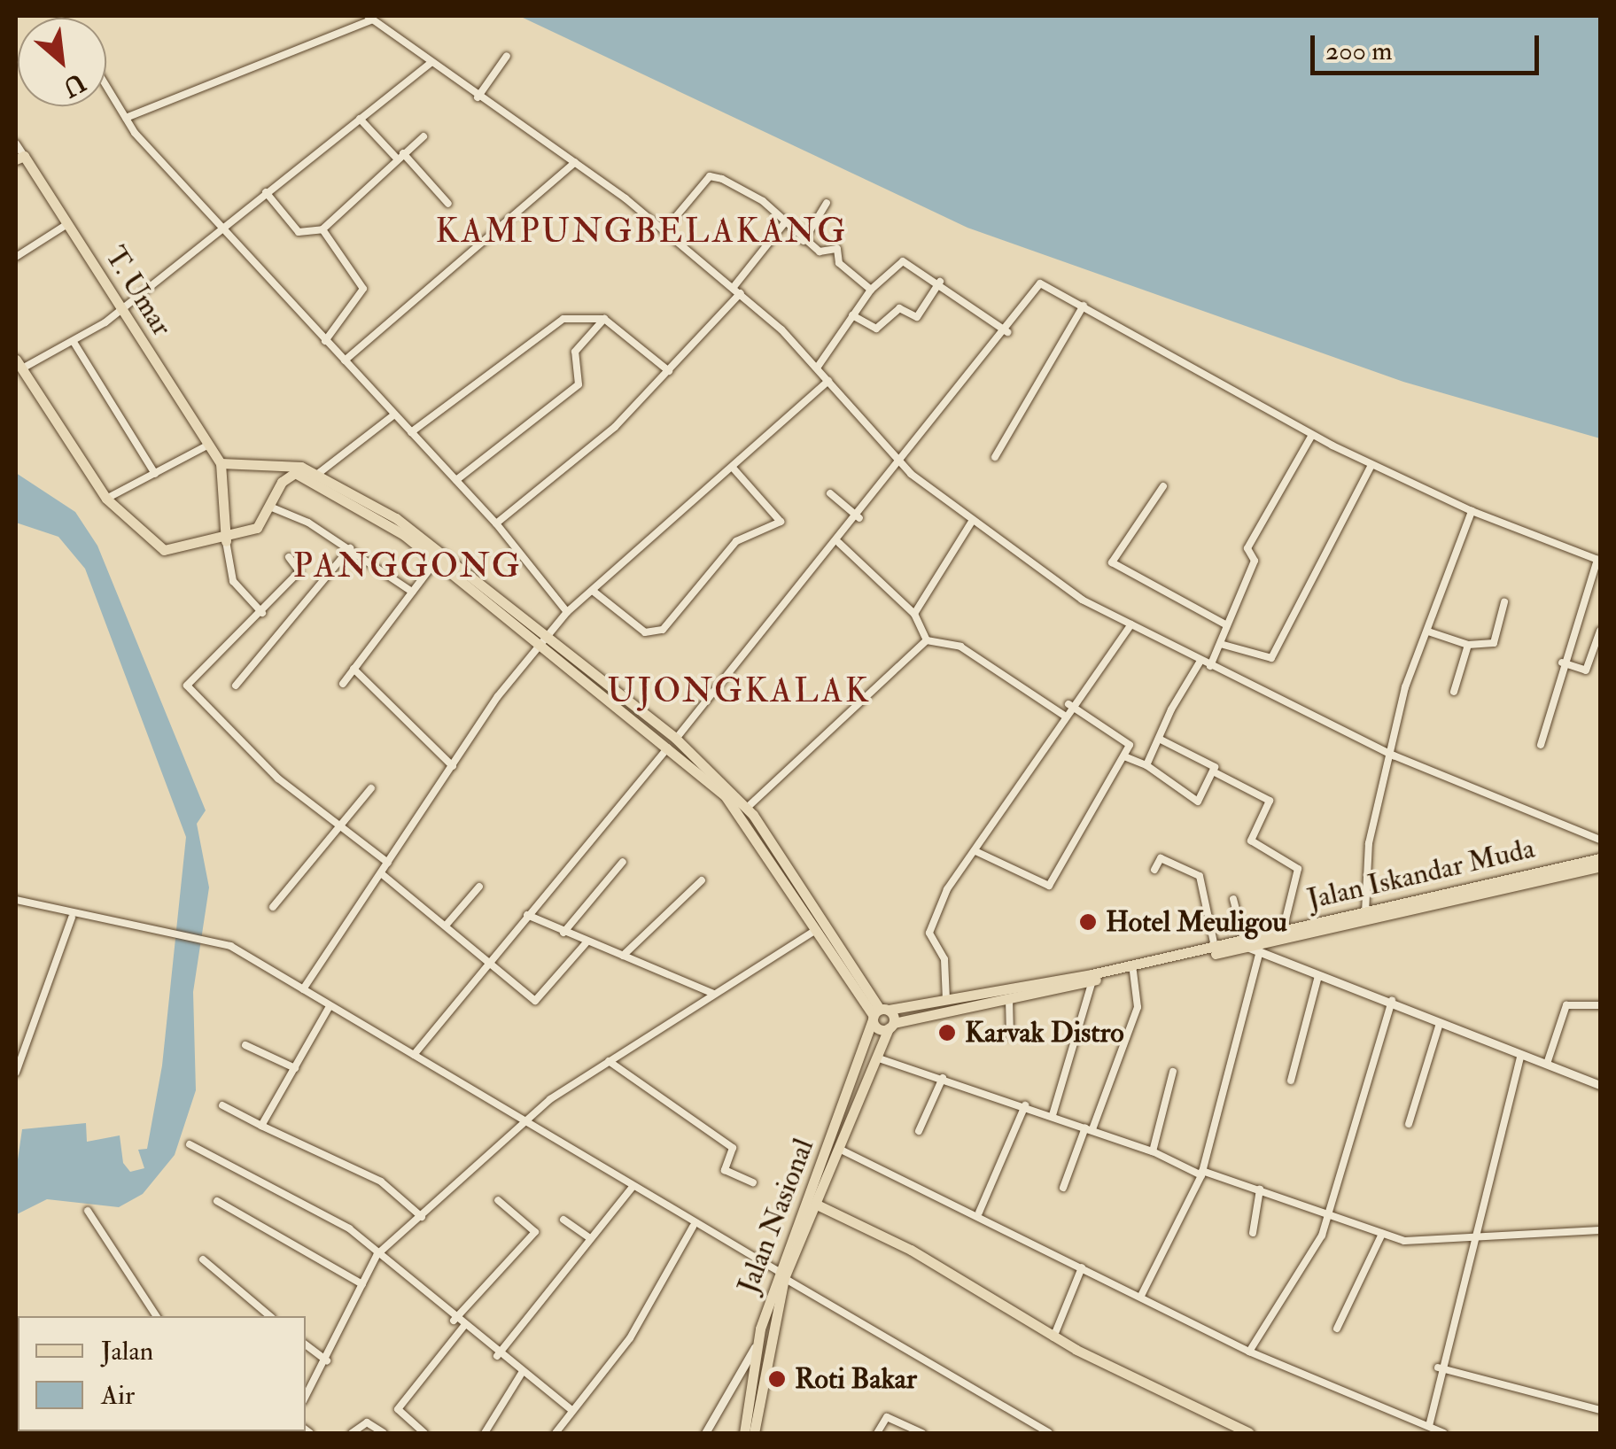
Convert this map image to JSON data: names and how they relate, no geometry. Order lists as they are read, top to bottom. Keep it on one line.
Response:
{"streets":{"main road":["T. Umar","Jalan Iskandar Muda","Jalan Nasional"]},"crossings":[["Jalan Iskandar Muda","Jalan Nasional"]],"districts":["KAMPUNGBELAKANG","PANGGONG","UJONGKALAK"],"places":["Hotel Meuligou","Karvak Distro","Roti Bakar"],"legend":["Jalan","Air"],"scale_bar":"200 m","north":"bottom right"}
